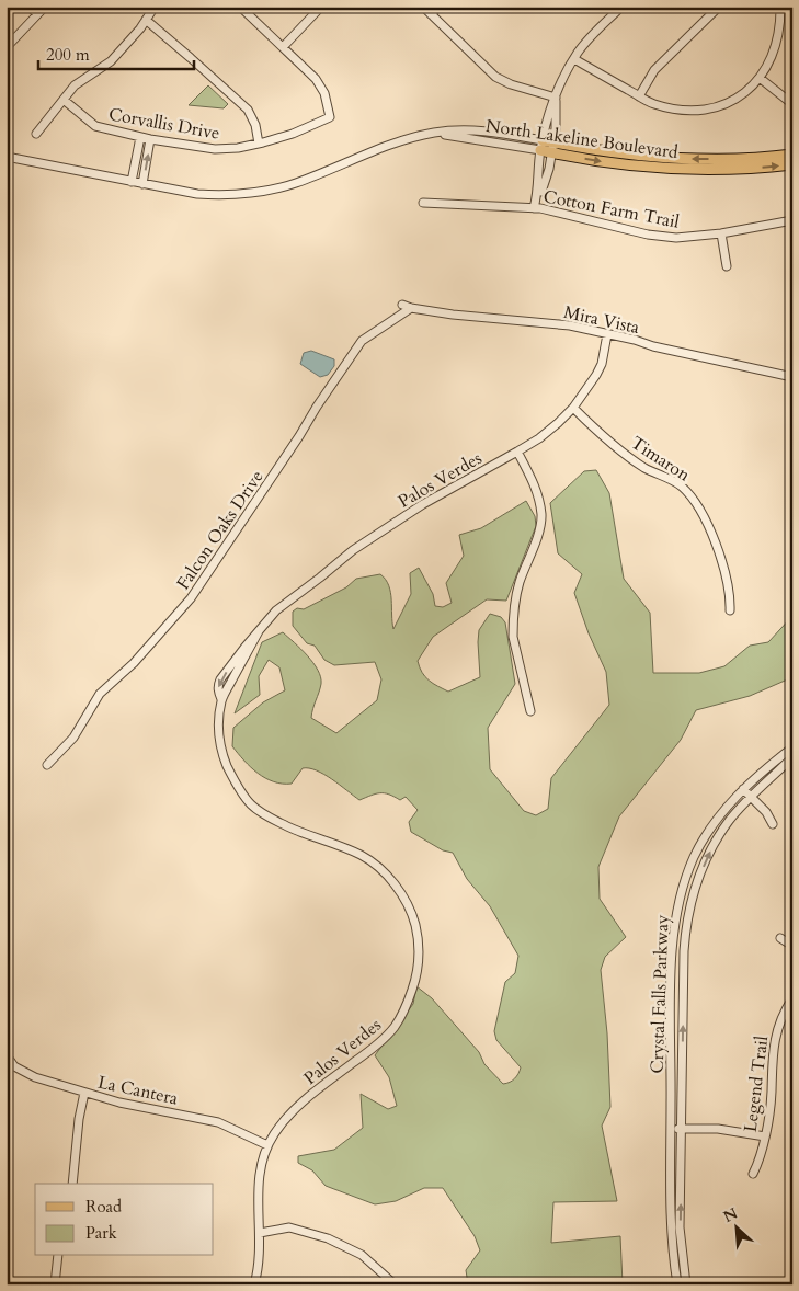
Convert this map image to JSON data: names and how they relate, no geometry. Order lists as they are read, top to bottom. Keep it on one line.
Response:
{"streets":{"main road":["North Lakeline Boulevard"],"street":["Corvallis Drive","Cotton Farm Trail","Mira Vista","Timaron","Palos Verdes","Falcon Oaks Drive","Crystal Falls Parkway","Legend Trail","La Cantera"]},"crossings":[["Mira Vista","Palos Verdes"],["Mira Vista","Falcon Oaks Drive"],["Timaron","Palos Verdes"],["Palos Verdes","La Cantera"]],"legend":["Road","Park"],"scale_bar":"200 m","north":"top left"}
